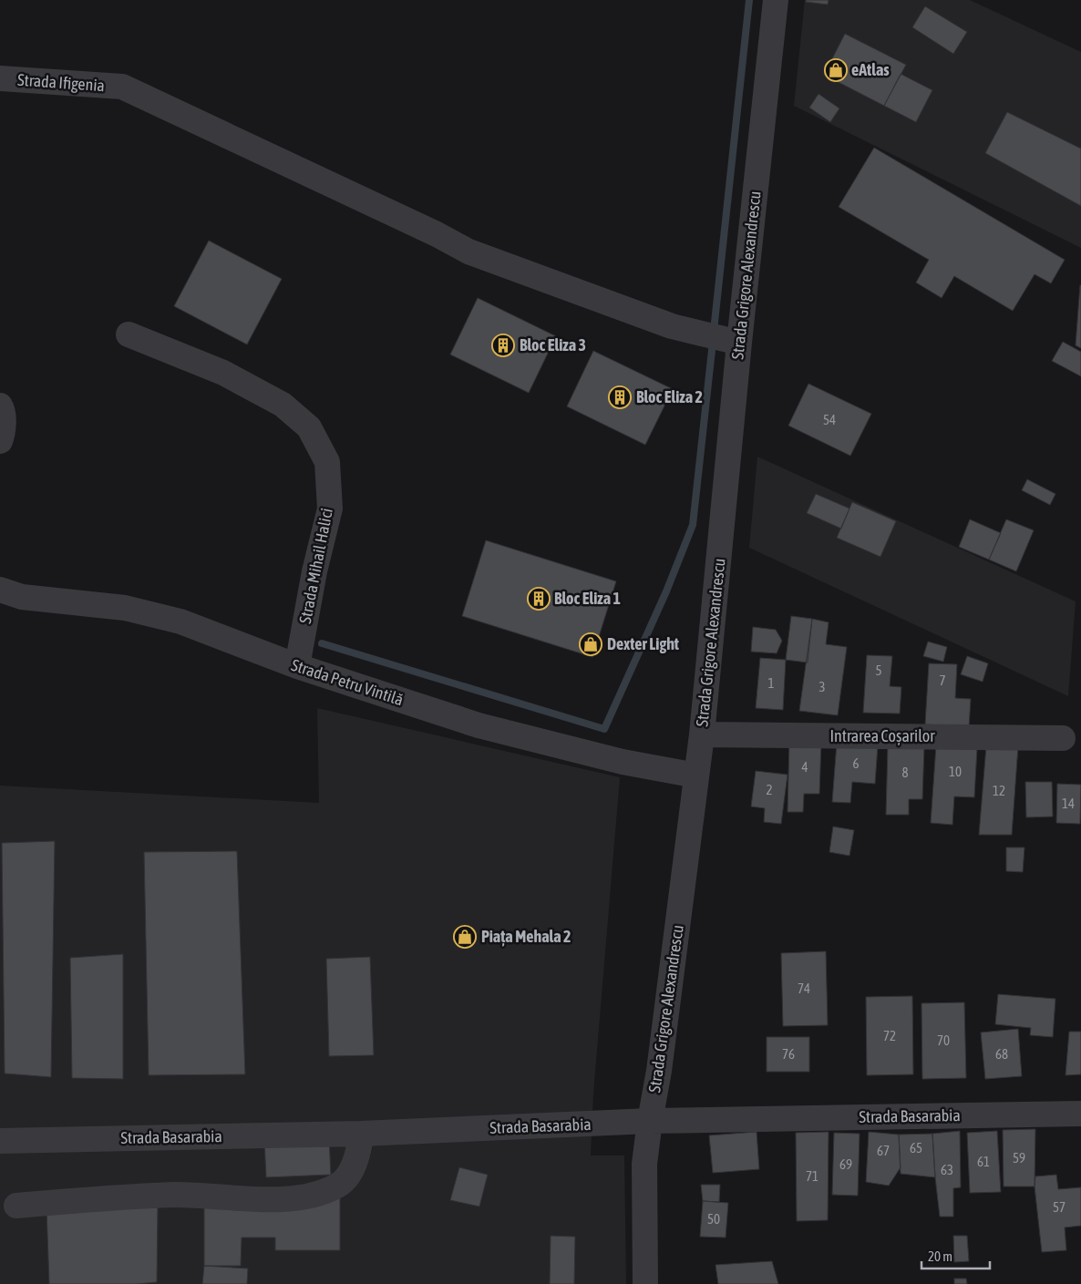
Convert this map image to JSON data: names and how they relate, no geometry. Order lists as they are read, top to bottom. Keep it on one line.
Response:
{"streets":{"street":["Strada Ifigenia","Strada Grigore Alexandrescu","Strada Mihail Halici","Strada Petru Vintilă","Intrarea Coșarilor","Strada Basarabia"]},"crossings":[["Strada Ifigenia","Strada Grigore Alexandrescu"],["Strada Grigore Alexandrescu","Strada Petru Vintilă"],["Strada Grigore Alexandrescu","Intrarea Coșarilor"],["Strada Grigore Alexandrescu","Strada Basarabia"],["Strada Mihail Halici","Strada Petru Vintilă"]],"places":{"shop":["eAtlas","Dexter Light","Piața Mehala 2"],"building":["Bloc Eliza 3","Bloc Eliza 2","Bloc Eliza 1"]},"house_numbers":["54","5","7","1","3","6","4","10","8","2","12","14","74","72","70","76","68","65","67","59","61","69","63","71","57","50"],"scale_bar":"20 m"}
